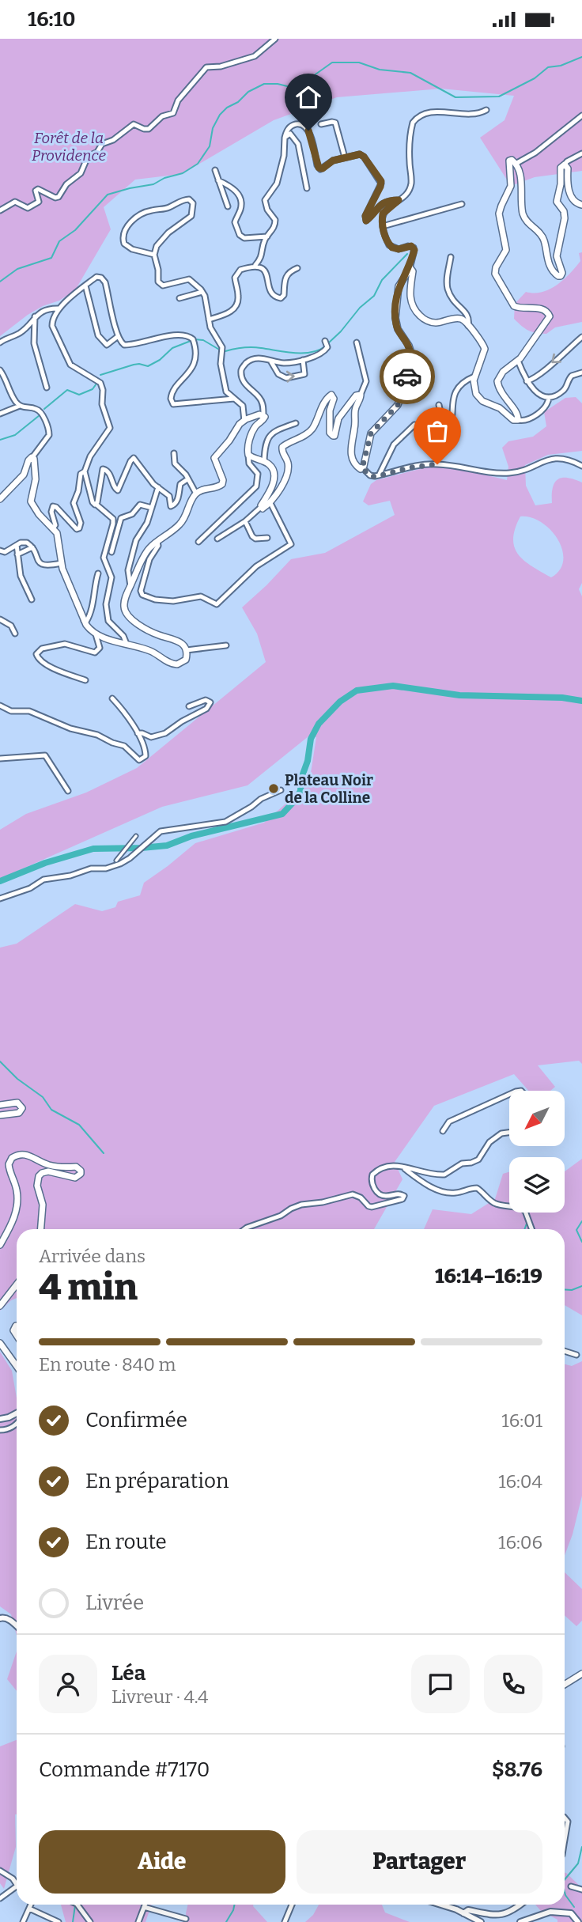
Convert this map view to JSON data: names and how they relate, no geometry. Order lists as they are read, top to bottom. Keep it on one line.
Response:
{"parks":["Forêt de la Providence"],"places":["Plateau Noir de la Colline"],"north":"bottom left","page":{"status":"16:10","heading":["4 min","Arrivée dans","16:14–16:19"],"panel":["Léa","Livreur · 4.4","Commande #7170","$8.76"],"bar":"En route · 840 m","list":[["Confirmée","16:01"],["En préparation","16:04"],["En route","16:06"],"Livrée"],"buttons":["Aide","Partager"]}}
